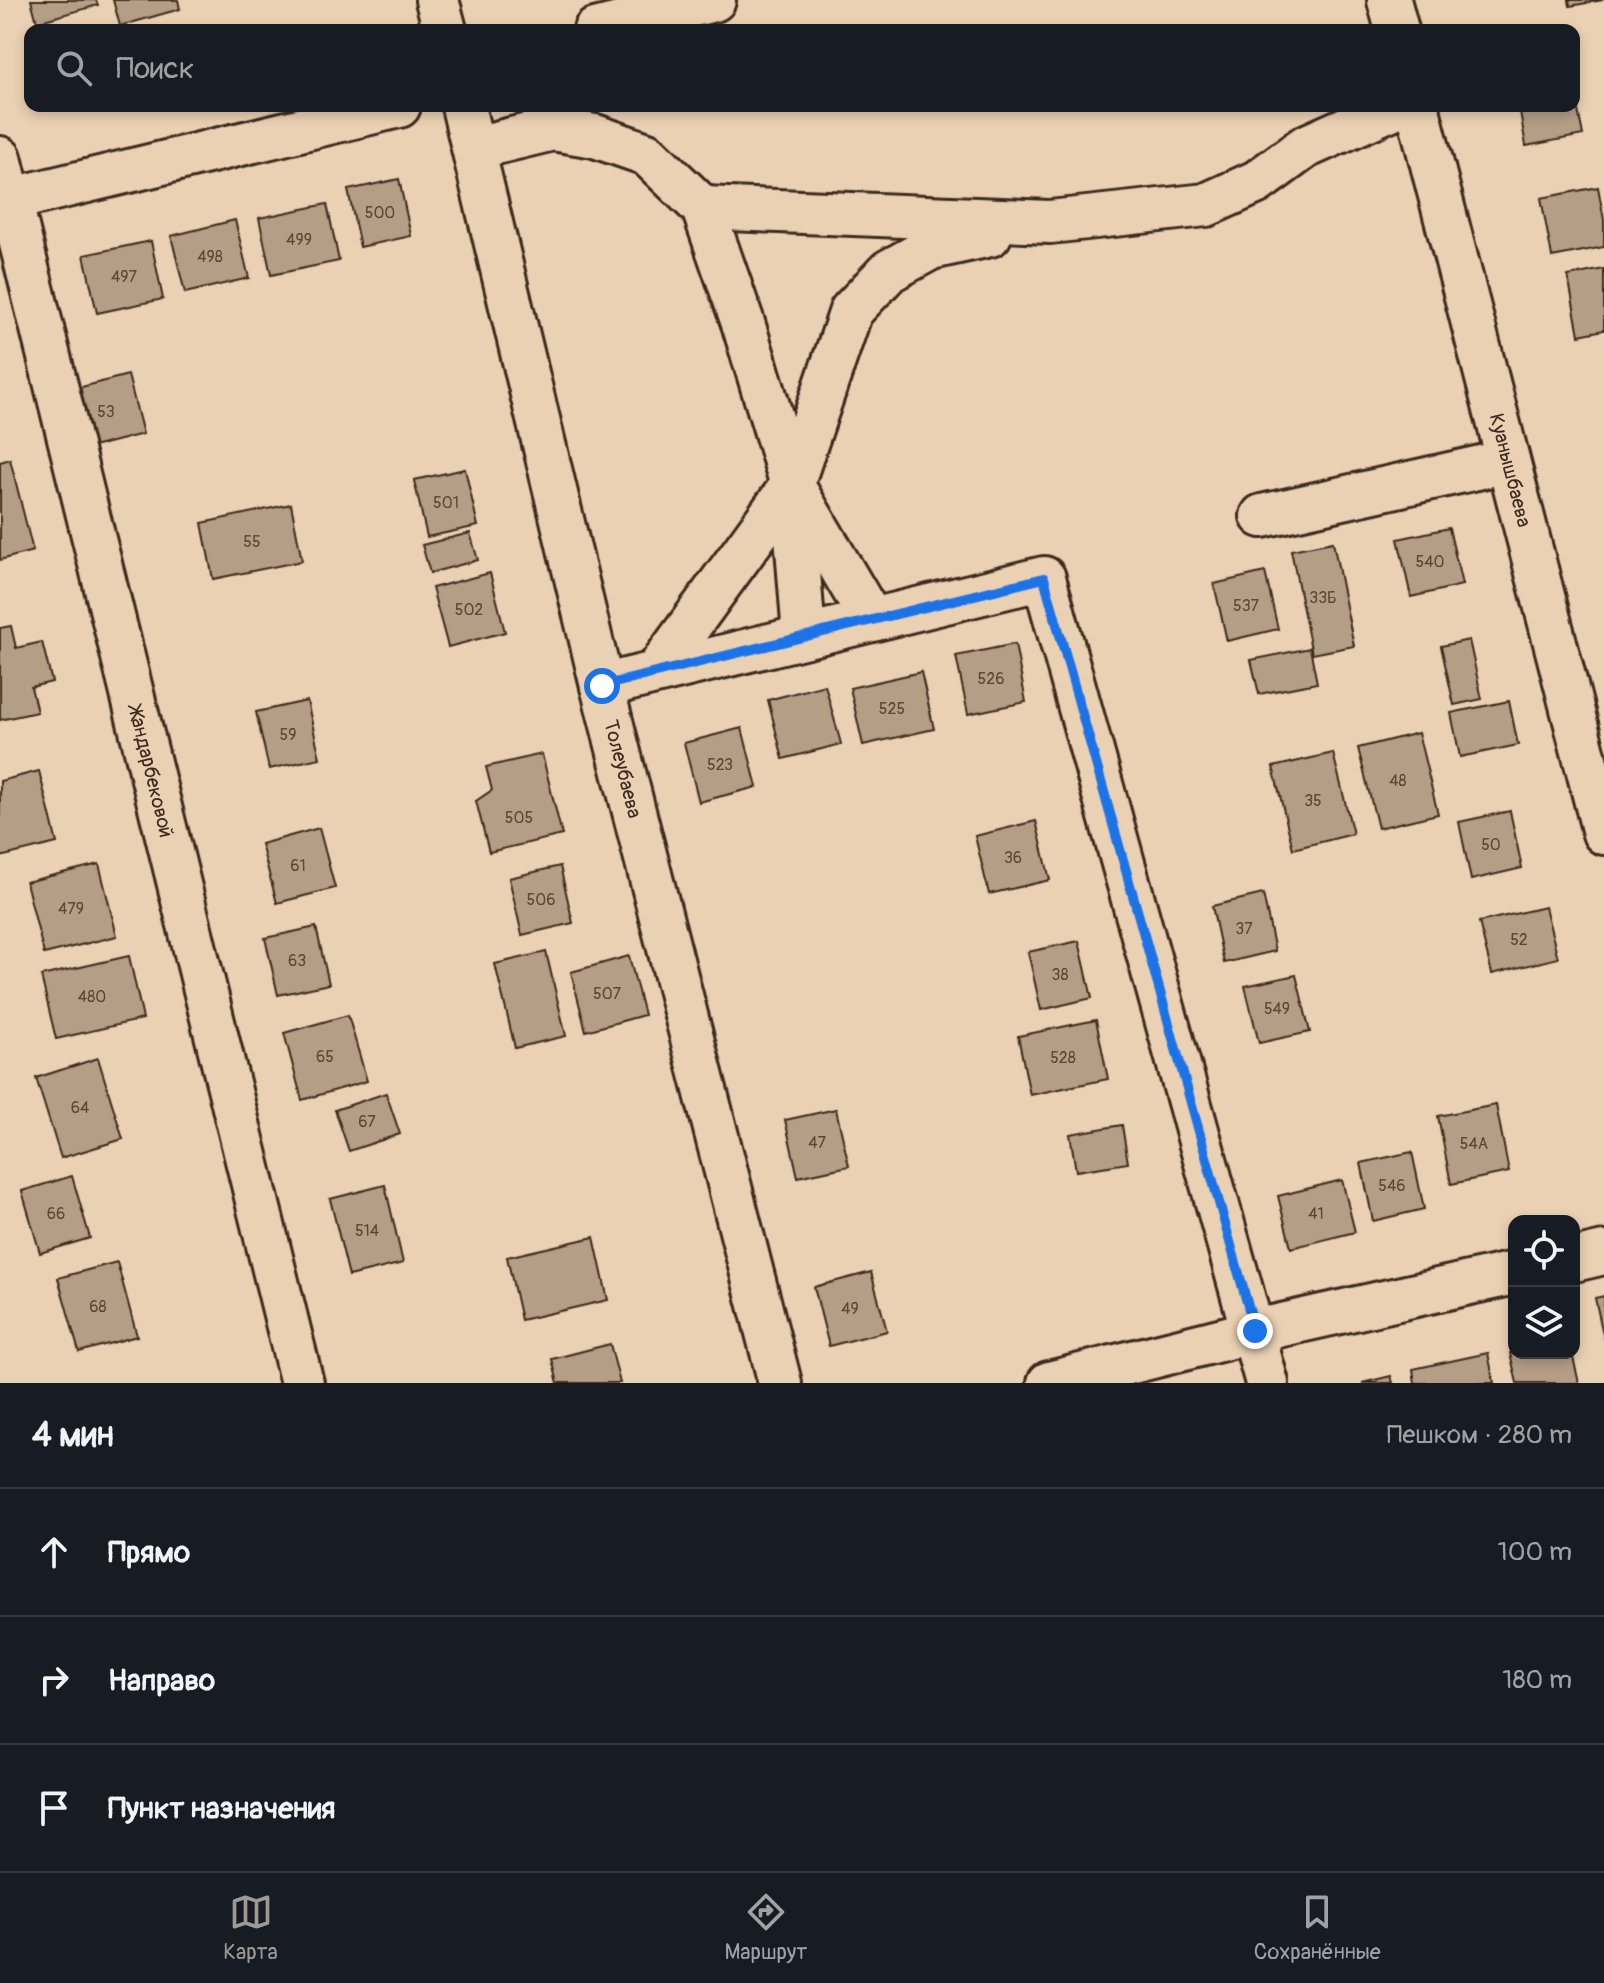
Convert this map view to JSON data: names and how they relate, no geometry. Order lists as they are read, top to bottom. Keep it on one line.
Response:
{"streets":{"street":["Куанышбаева","Толеубаева","Жандарбековой"]},"house_numbers":["500","499","498","497","53","501","55","540","33Б","537","502","526","525","59","523","48","35","505","50","36","61","506","479","37","52","63","38","507","480","549","65","528","64","67","47","54А","546","66","41","514","68","49"],"page":{"search":"Поиск","heading":["4 мин","Пешком · 280 m"],"list":[["Прямо","100 m"],["Направо","180 m"],"Пункт назначения"],"nav":["Карта","Маршрут","Сохранённые"]}}
